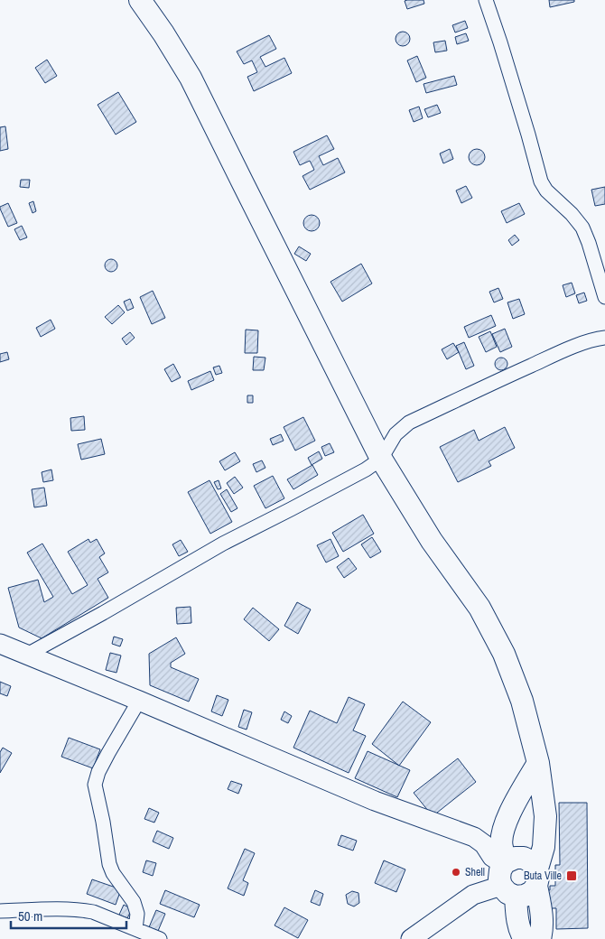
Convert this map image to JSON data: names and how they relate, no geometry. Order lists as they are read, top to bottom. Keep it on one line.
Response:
{"places":{"other":["Shell"],"transit":["Buta Ville"]},"scale_bar":"50 m"}
